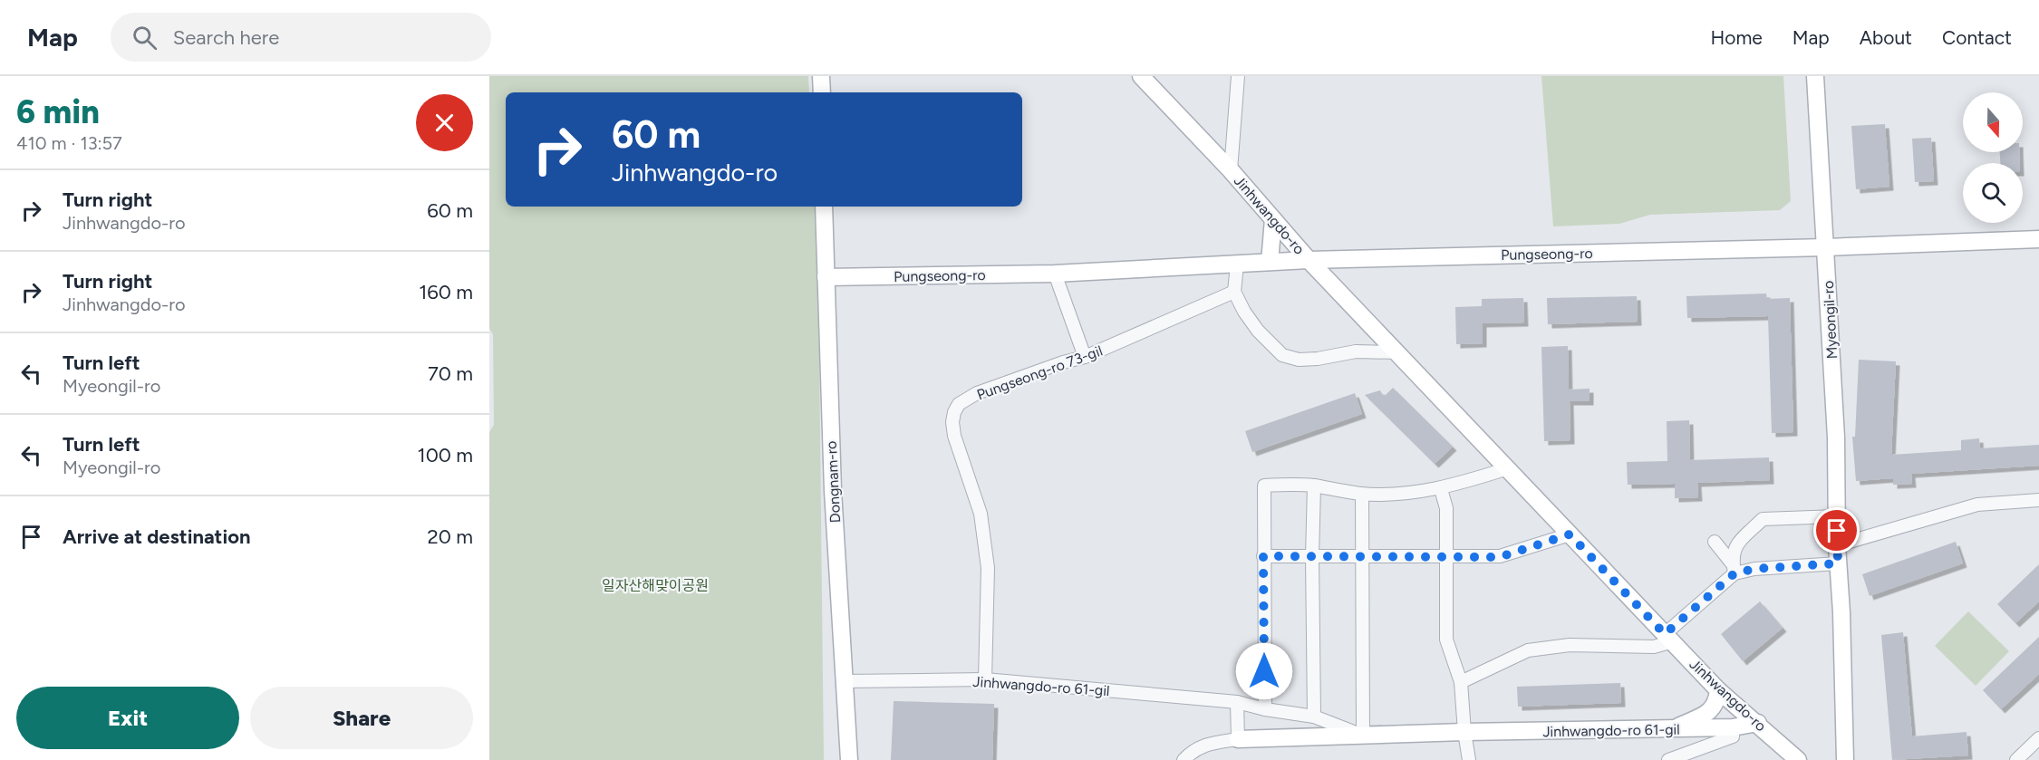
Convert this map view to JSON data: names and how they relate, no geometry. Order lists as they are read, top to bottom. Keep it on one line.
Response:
{"streets":{"street":["Jinhwangdo-ro","Pungseong-ro","Myeongil-ro","Pungseong-ro 73-gil","Dongnam-ro","Jinhwangdo-ro 61-gil"]},"crossings":[["Jinhwangdo-ro","Pungseong-ro"],["Jinhwangdo-ro","Jinhwangdo-ro 61-gil"],["Pungseong-ro","Myeongil-ro"],["Pungseong-ro","Dongnam-ro"],["Pungseong-ro 73-gil","Jinhwangdo-ro 61-gil"],["Dongnam-ro","Jinhwangdo-ro 61-gil"]],"parks":["일자산해맞이공원"],"north":"bottom","page":{"header":"Map","search":"Search here","nav":["Home","Map","About","Contact"],"heading":["6 min","410 m · 13:57"],"turn":["60 m","Jinhwangdo-ro"],"list":[{"name":"Turn right","note":"Jinhwangdo-ro","value":"60 m"},{"name":"Turn right","note":"Jinhwangdo-ro","value":"160 m"},{"name":"Turn left","note":"Myeongil-ro","value":"70 m"},{"name":"Turn left","note":"Myeongil-ro","value":"100 m"},{"name":"Arrive at destination","value":"20 m"}],"buttons":["Exit","Share"]}}
